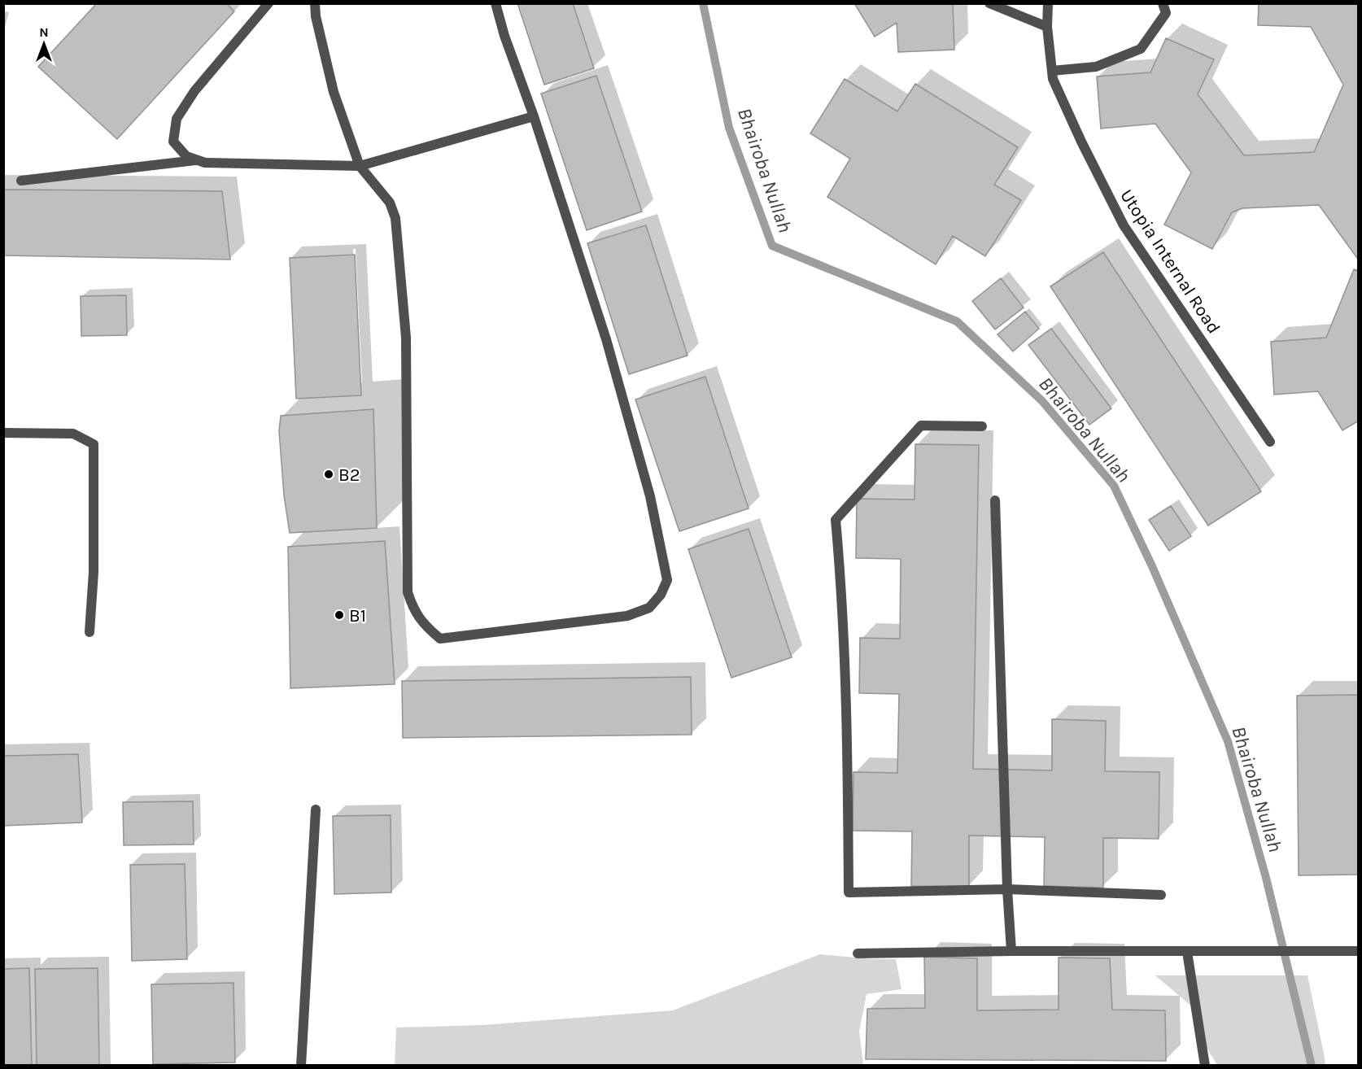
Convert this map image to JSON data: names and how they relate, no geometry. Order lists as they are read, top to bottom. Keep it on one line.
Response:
{"streets":{"street":["Utopia Internal Road"]},"water":["Bhairoba Nullah"],"places":["B2","B1"],"north":"top"}
